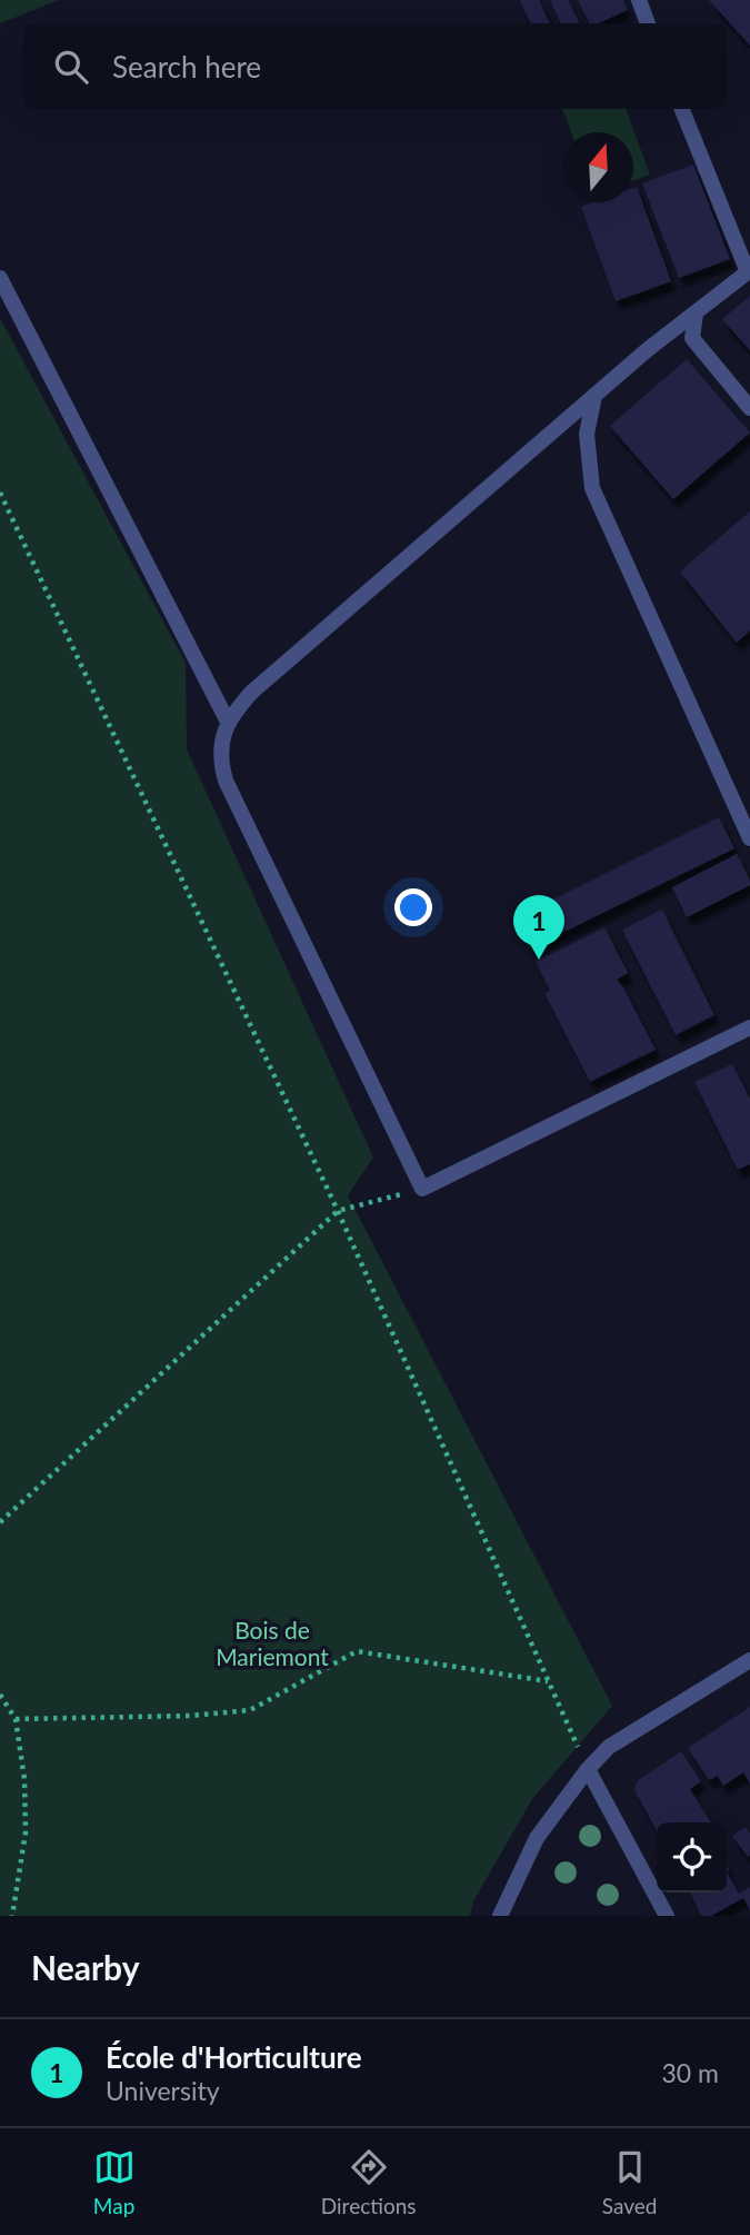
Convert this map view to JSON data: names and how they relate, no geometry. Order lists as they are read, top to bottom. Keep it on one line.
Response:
{"parks":["Bois de Mariemont"],"north":"top","page":{"search":"Search here","pins":"1","heading":"Nearby","list":[{"mark":"1","name":"École d'Horticulture","note":"University","value":"30 m"}],"nav":["Map","Directions","Saved"]}}
